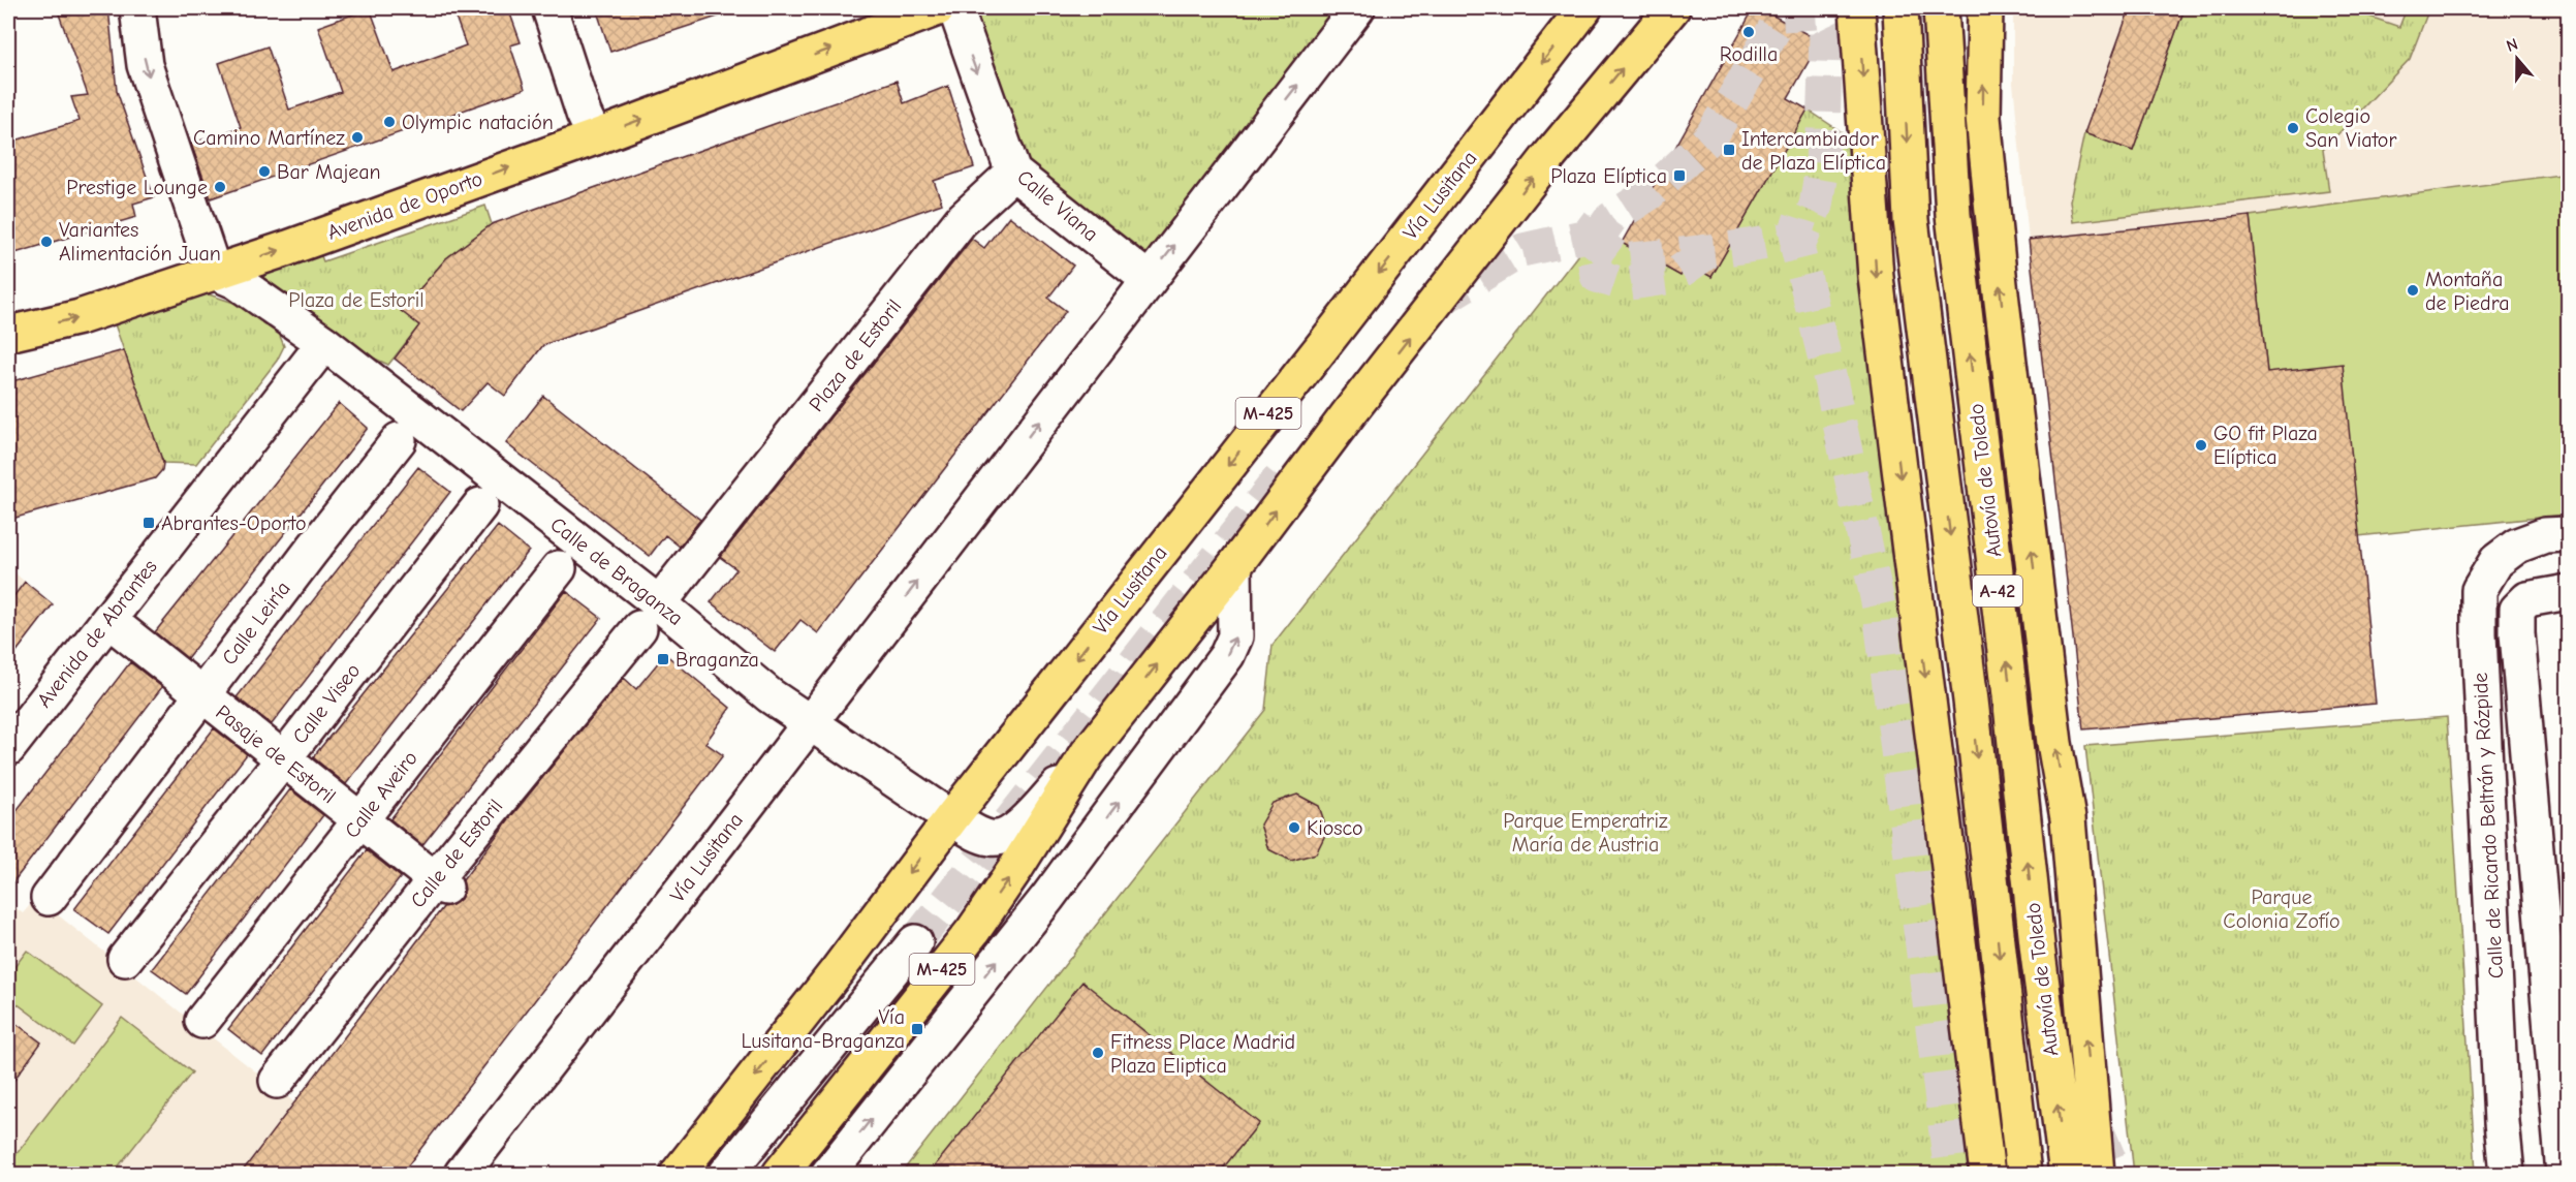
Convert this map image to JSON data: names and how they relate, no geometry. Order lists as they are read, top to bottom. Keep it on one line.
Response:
{"streets":{"main road":["Vía Lusitana","Avenida de Oporto","M-425","Autovía de Toledo","A-42"],"street":["Calle Viana","Plaza de Estoril","Calle de Braganza","Calle Leiría","Avenida de Abrantes","Calle Viseo","Pasaje de Estoril","Calle Aveiro","Calle de Ricardo Beltrán y Rózpide","Calle de Estoril"]},"crossings":[["Vía Lusitana","Calle Viana"],["Vía Lusitana","Calle de Braganza"],["Calle Viana","Plaza de Estoril"],["Plaza de Estoril","Calle de Braganza"],["Plaza de Estoril","Calle de Estoril"],["M-425","Calle de Braganza"],["Calle de Braganza","Avenida de Abrantes"],["Calle de Braganza","Calle de Estoril"],["Calle Leiría","Pasaje de Estoril"],["Avenida de Abrantes","Pasaje de Estoril"],["Calle Viseo","Pasaje de Estoril"],["Pasaje de Estoril","Calle Aveiro"],["Pasaje de Estoril","Calle de Estoril"]],"one_way":["Avenida de Oporto","Calle Viana"],"parks":["Plaza de Estoril","Parque Emperatriz María de Austria","Parque Colonia Zofío"],"places":{"other":["Rodilla","Olympic natación","Colegio San Viator","Camino Martínez","Bar Majean","Prestige Lounge","Variantes Alimentación Juan","Montaña de Piedra","GO fit Plaza Elíptica","Kiosco","Fitness Place Madrid Plaza Eliptica"],"transit":["Intercambiador de Plaza Elíptica","Plaza Elíptica","Abrantes-Oporto","Braganza","Vía Lusitana-Braganza"]},"north":"top"}
